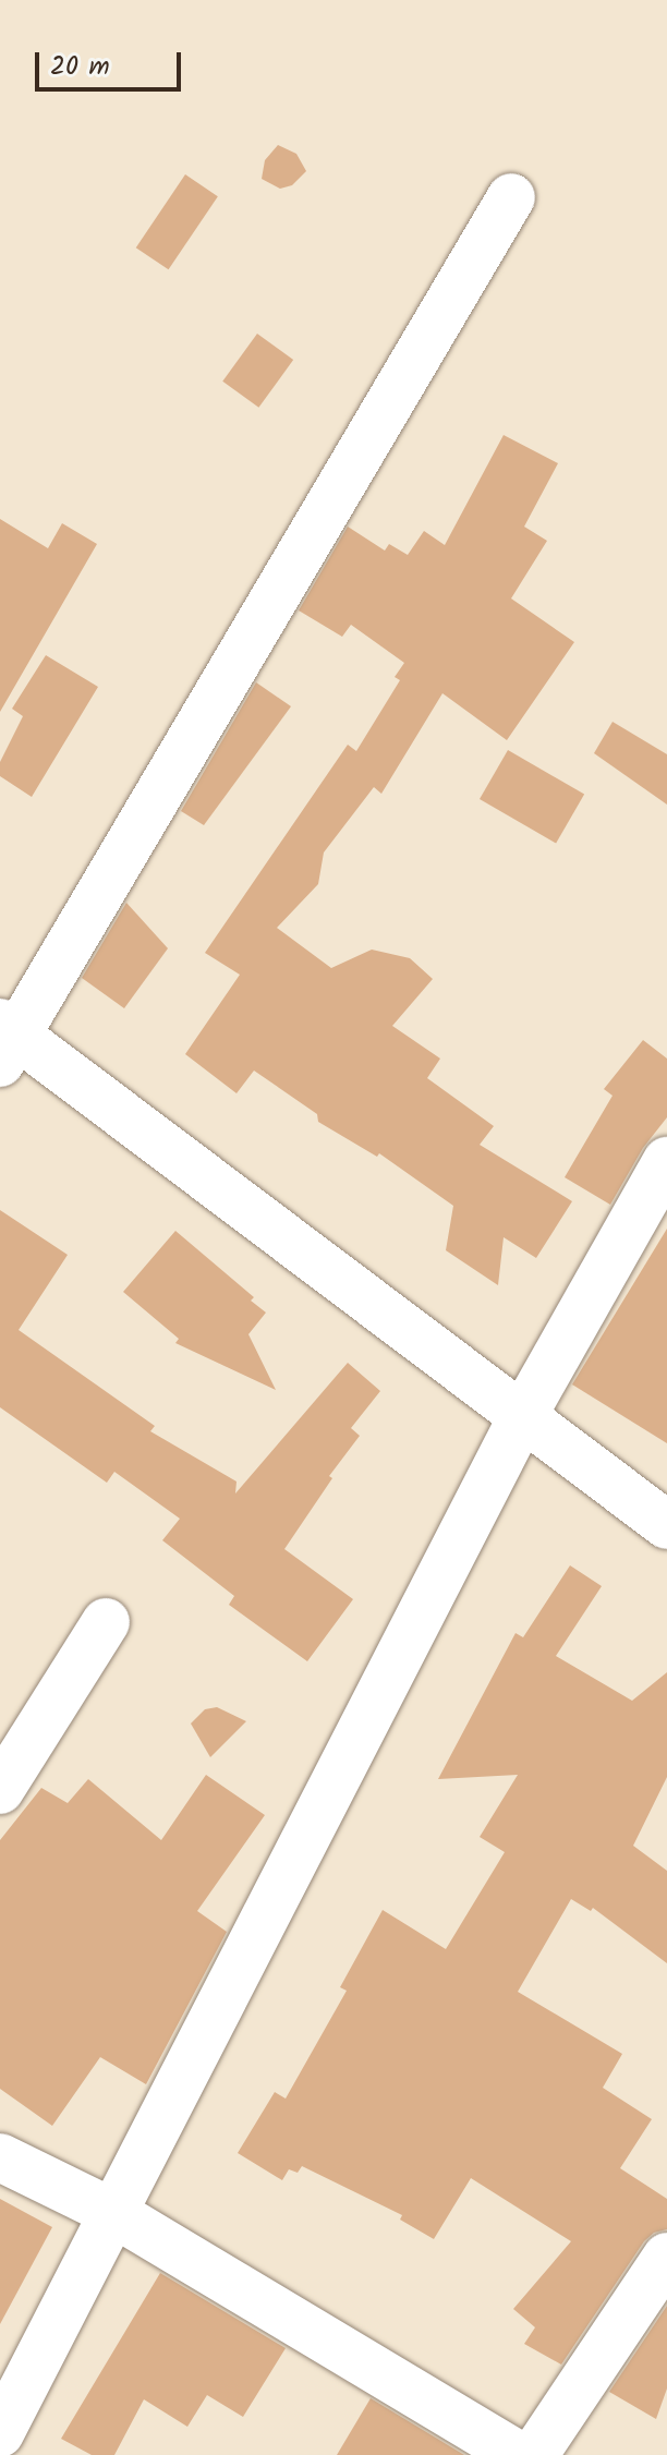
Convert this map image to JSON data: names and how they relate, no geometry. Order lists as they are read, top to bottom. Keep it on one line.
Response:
{"scale_bar":"20 m"}
